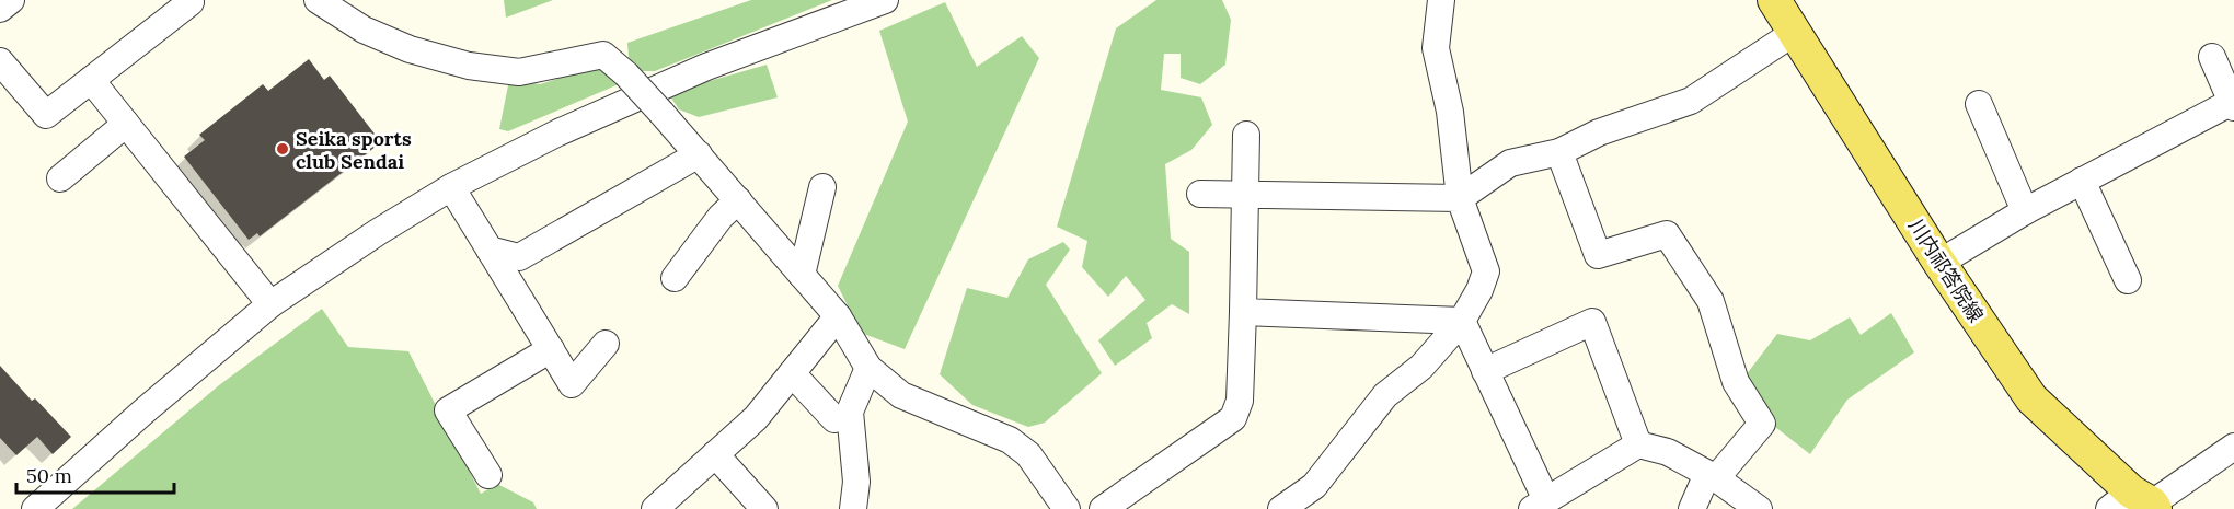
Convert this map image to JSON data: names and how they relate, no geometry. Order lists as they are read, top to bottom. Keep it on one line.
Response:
{"streets":{"main road":["川内祁答院線"]},"places":["Seika sports club Sendai"],"scale_bar":"50 m"}
